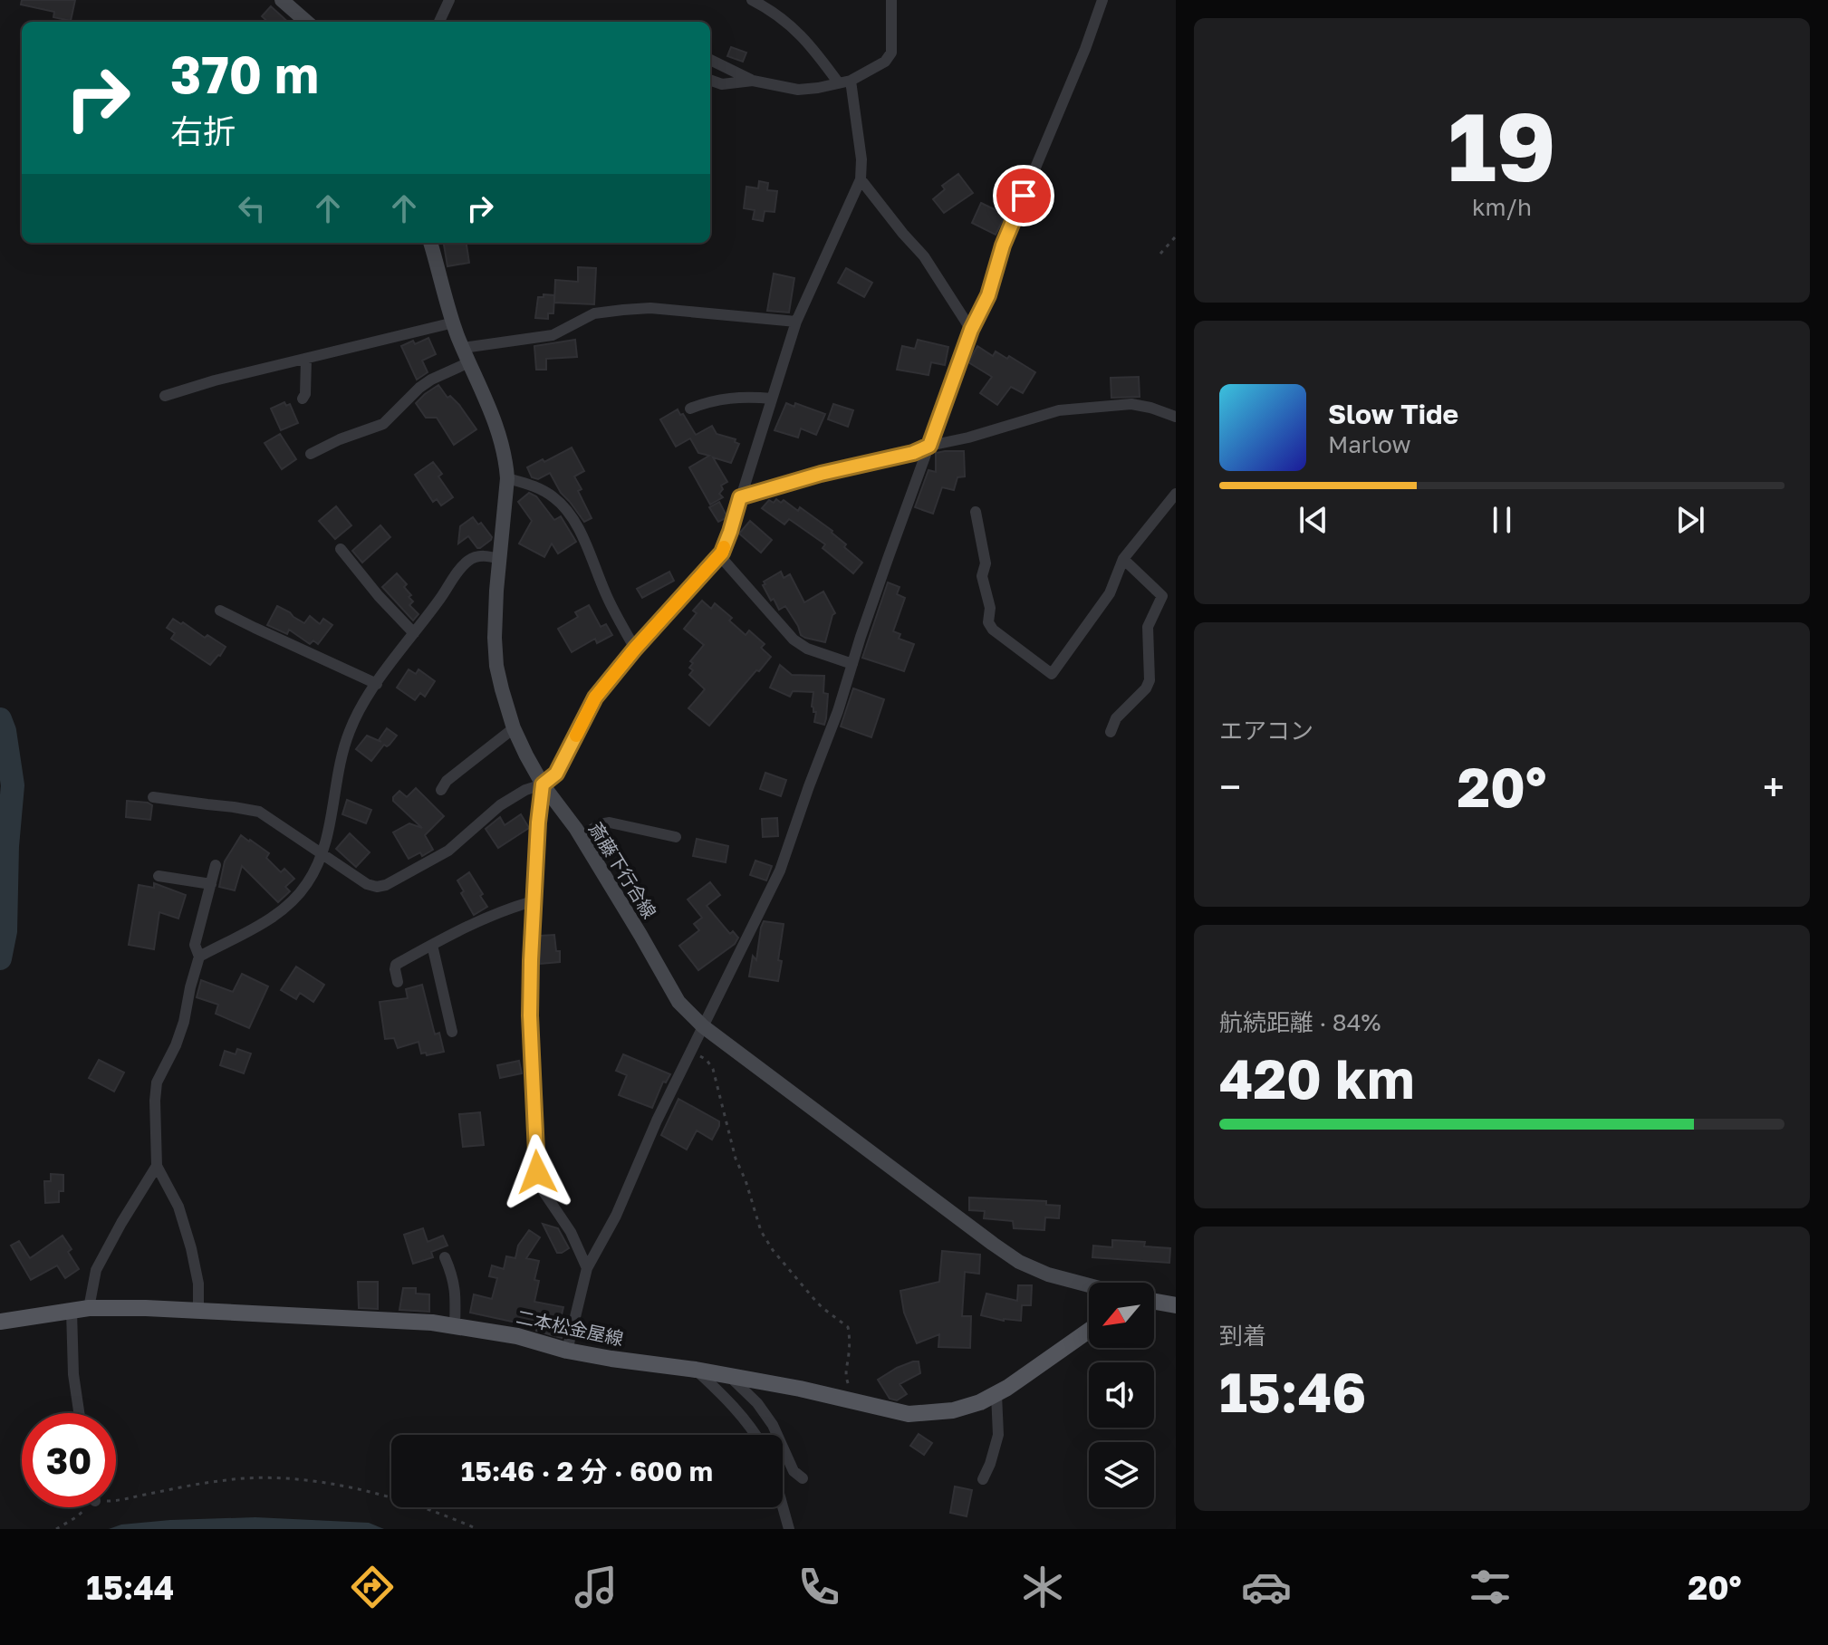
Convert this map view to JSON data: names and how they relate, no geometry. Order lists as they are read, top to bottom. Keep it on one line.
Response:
{"streets":{"main road":["斎藤下行合線","二本松金屋線"]},"north":"bottom left","page":{"tile":[["19","km/h"],"エアコン",["航続距離 · 84%","420 km"],["到着","15:46"]],"turn":["370 m","右折"],"song":["Slow Tide","Marlow"],"heat":["−","20°","+"],"limit":"30","trip":"15:46 · 2 分 · 600 m","tabs":["15:44","20°"]}}
